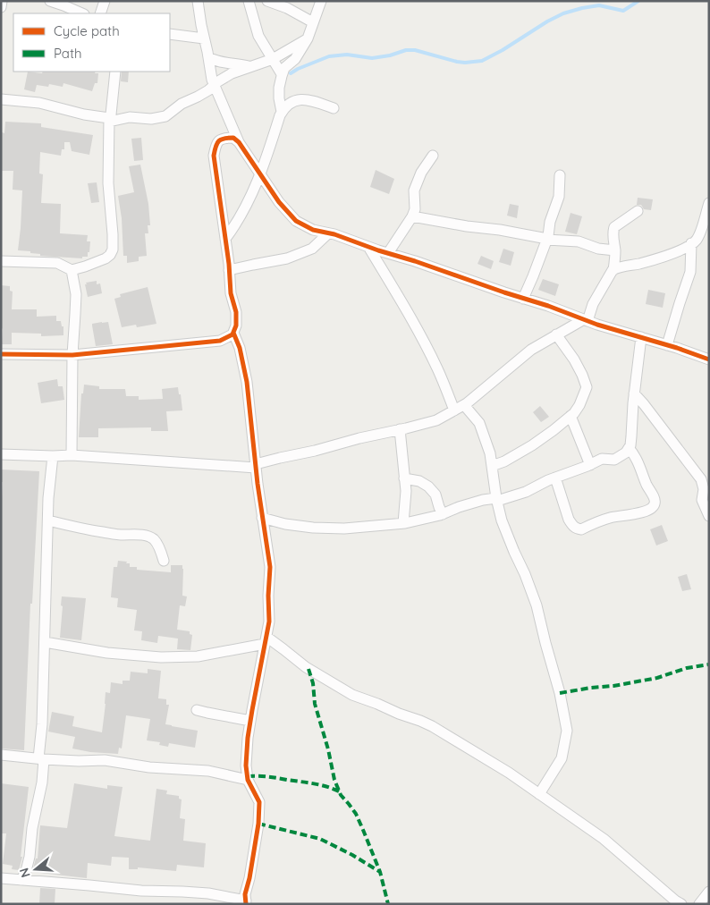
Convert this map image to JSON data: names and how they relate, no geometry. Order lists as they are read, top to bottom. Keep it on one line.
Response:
{"legend":["Cycle path","Path"],"north":"left"}
